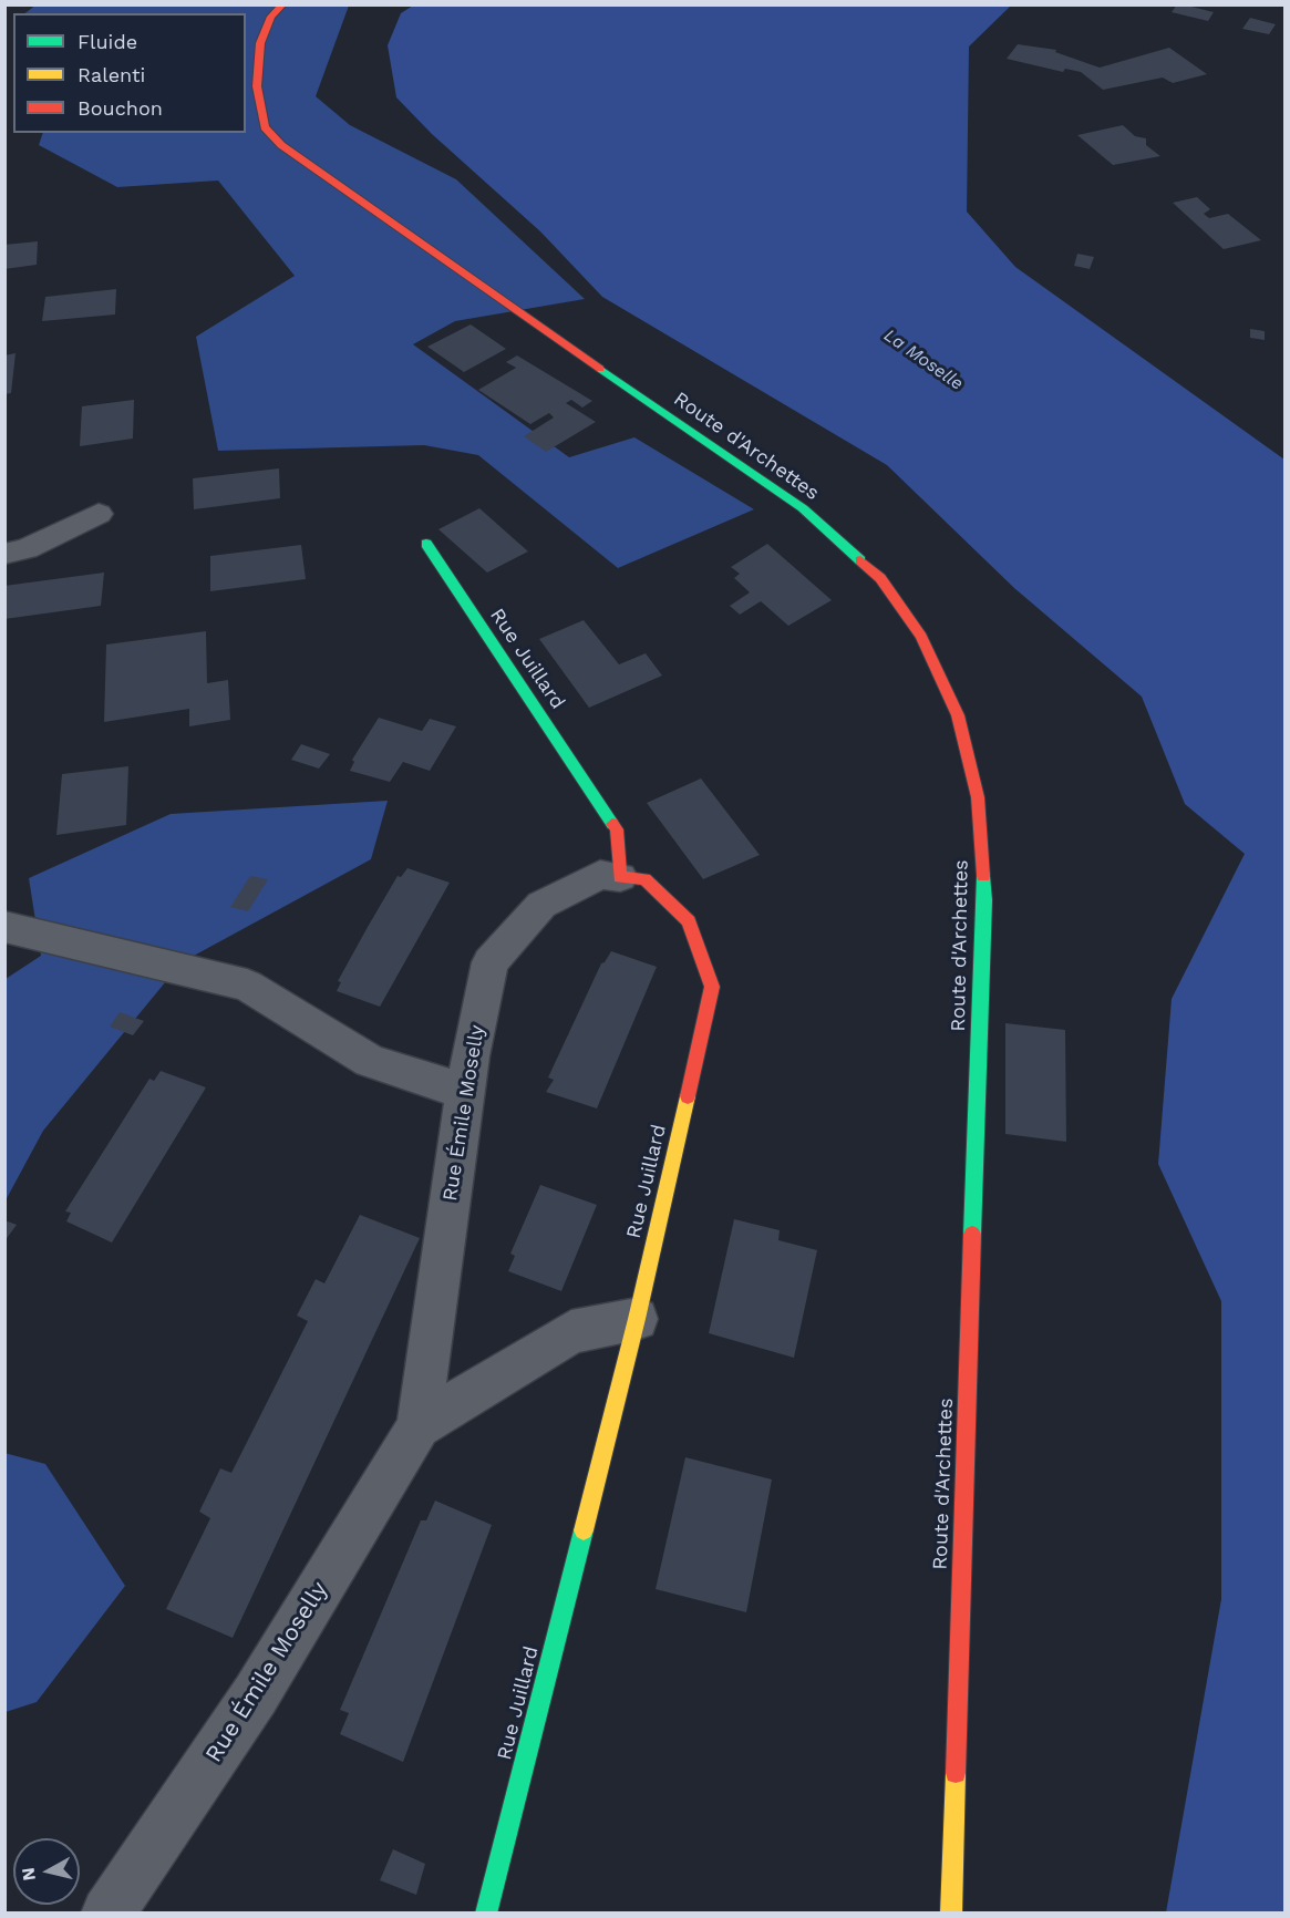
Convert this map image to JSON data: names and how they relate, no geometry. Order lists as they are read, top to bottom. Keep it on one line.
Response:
{"streets":{"street":["Route d'Archettes","Rue Juillard","Rue Émile Moselly"]},"crossings":[["Rue Juillard","Rue Émile Moselly"]],"water":["La Moselle"],"legend":["Fluide","Ralenti","Bouchon"],"north":"left"}
